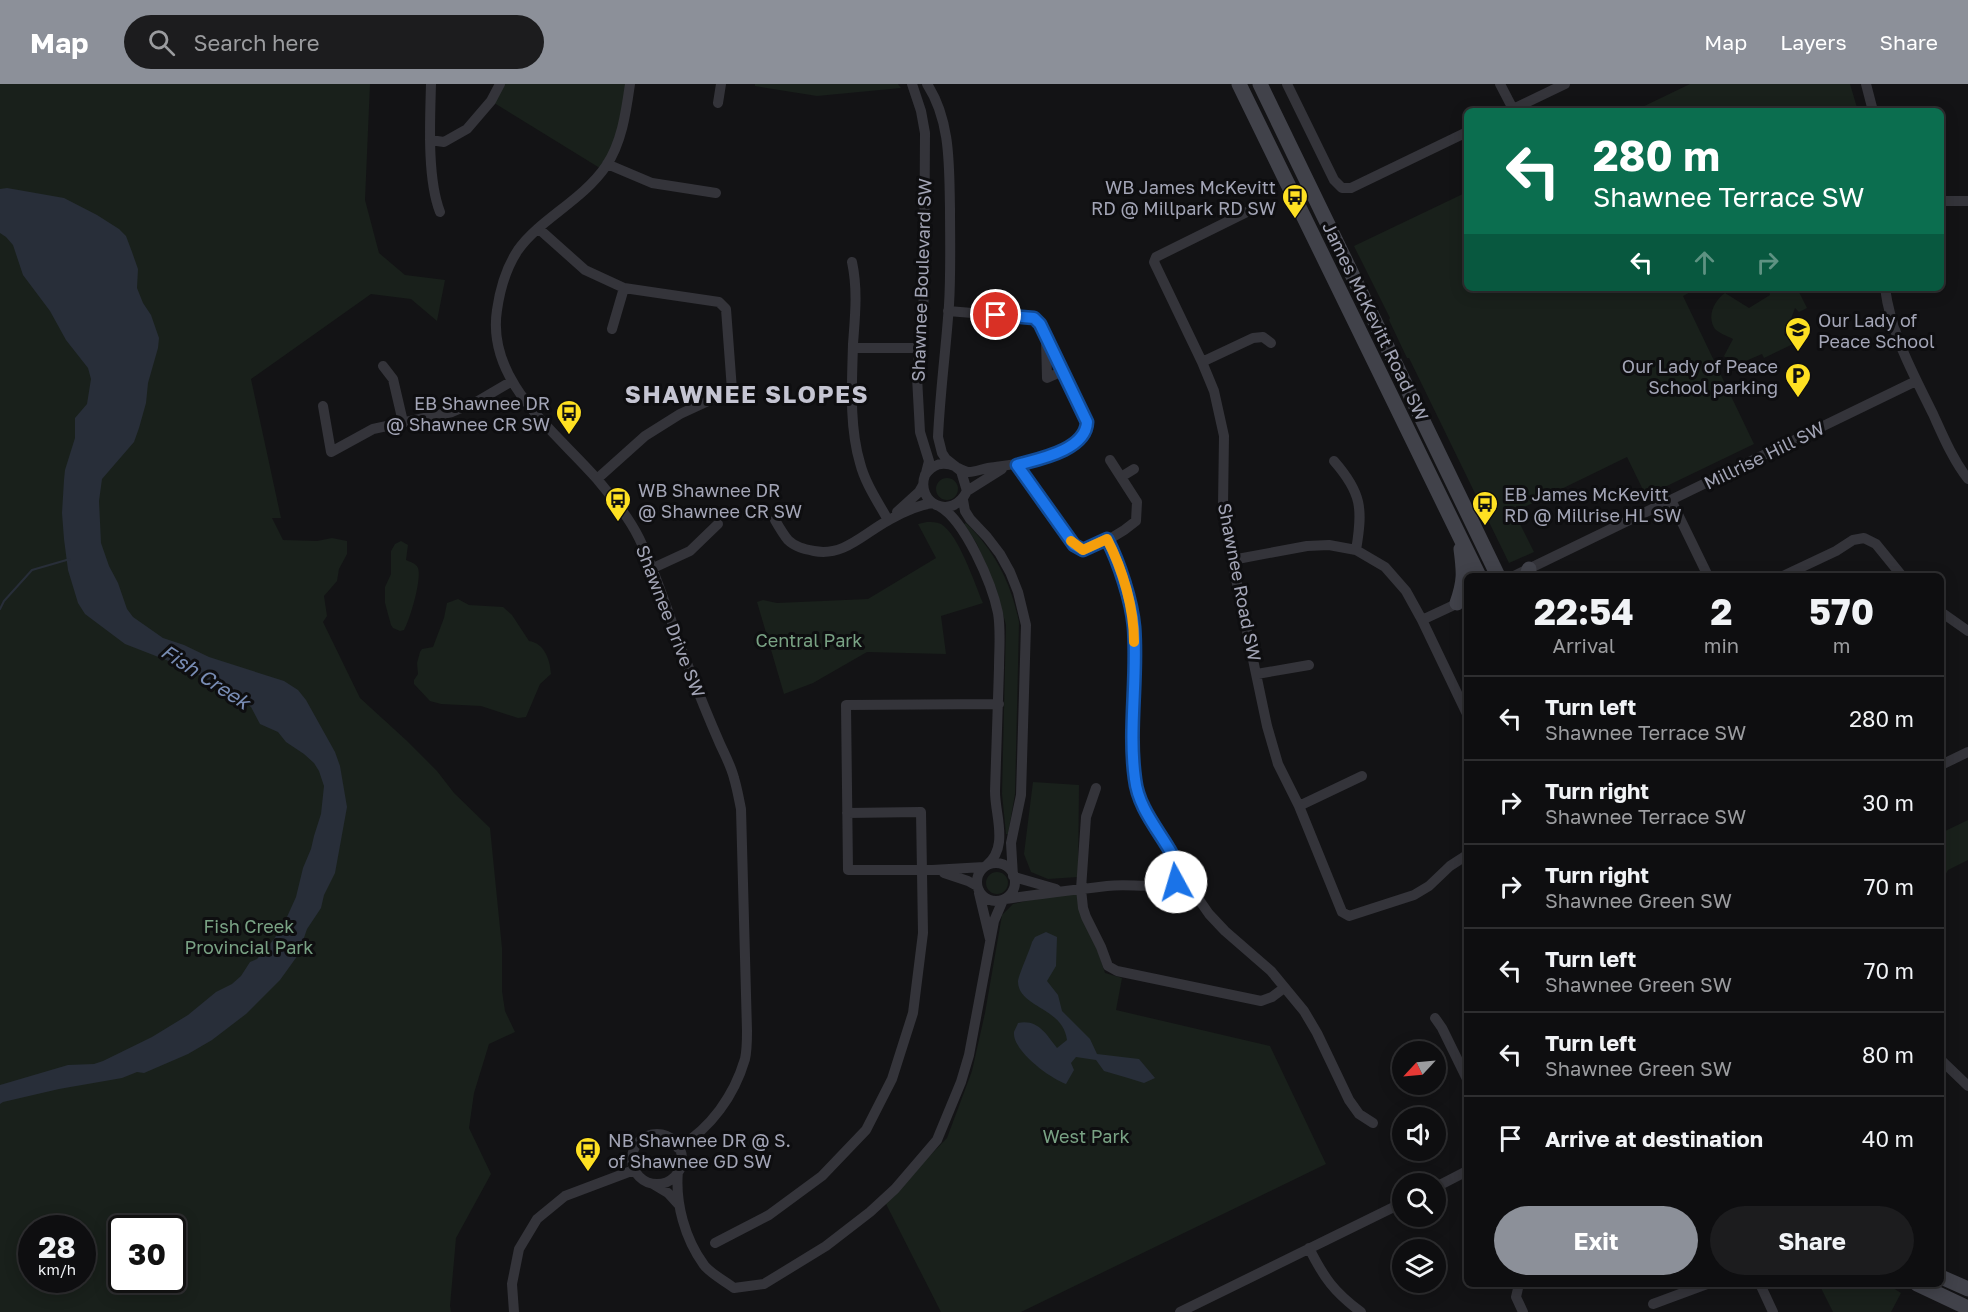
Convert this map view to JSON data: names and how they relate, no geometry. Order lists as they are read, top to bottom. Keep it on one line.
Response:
{"streets":{"main road":["James McKevitt Road SW"],"street":["Shawnee Boulevard SW","Millrise Hill SW","Shawnee Road SW","Shawnee Drive SW"]},"districts":["SHAWNEE SLOPES"],"water":["Fish Creek"],"parks":["Central Park","Fish Creek Provincial Park","West Park"],"places":{"bus stop":["WB James McKevitt RD @ Millpark RD SW","EB Shawnee DR @ Shawnee CR SW","WB Shawnee DR @ Shawnee CR SW","EB James McKevitt RD @ Millrise HL SW","NB Shawnee DR @ S. of Shawnee GD SW"],"school or university":["Our Lady of Peace School"],"parking":["Our Lady of Peace School parking"]},"north":"bottom left","page":{"header":"Map","search":"Search here","nav":["Map","Layers","Share"],"turn":["280 m","Shawnee Terrace SW"],"eta":["22:54","Arrival","2","min","570","m"],"list":[{"name":"Turn left","note":"Shawnee Terrace SW","value":"280 m"},{"name":"Turn right","note":"Shawnee Terrace SW","value":"30 m"},{"name":"Turn right","note":"Shawnee Green SW","value":"70 m"},{"name":"Turn left","note":"Shawnee Green SW","value":"70 m"},{"name":"Turn left","note":"Shawnee Green SW","value":"80 m"},{"name":"Arrive at destination","value":"40 m"}],"buttons":["Exit","Share"],"speed":"28 km/h","limit":"30"}}
